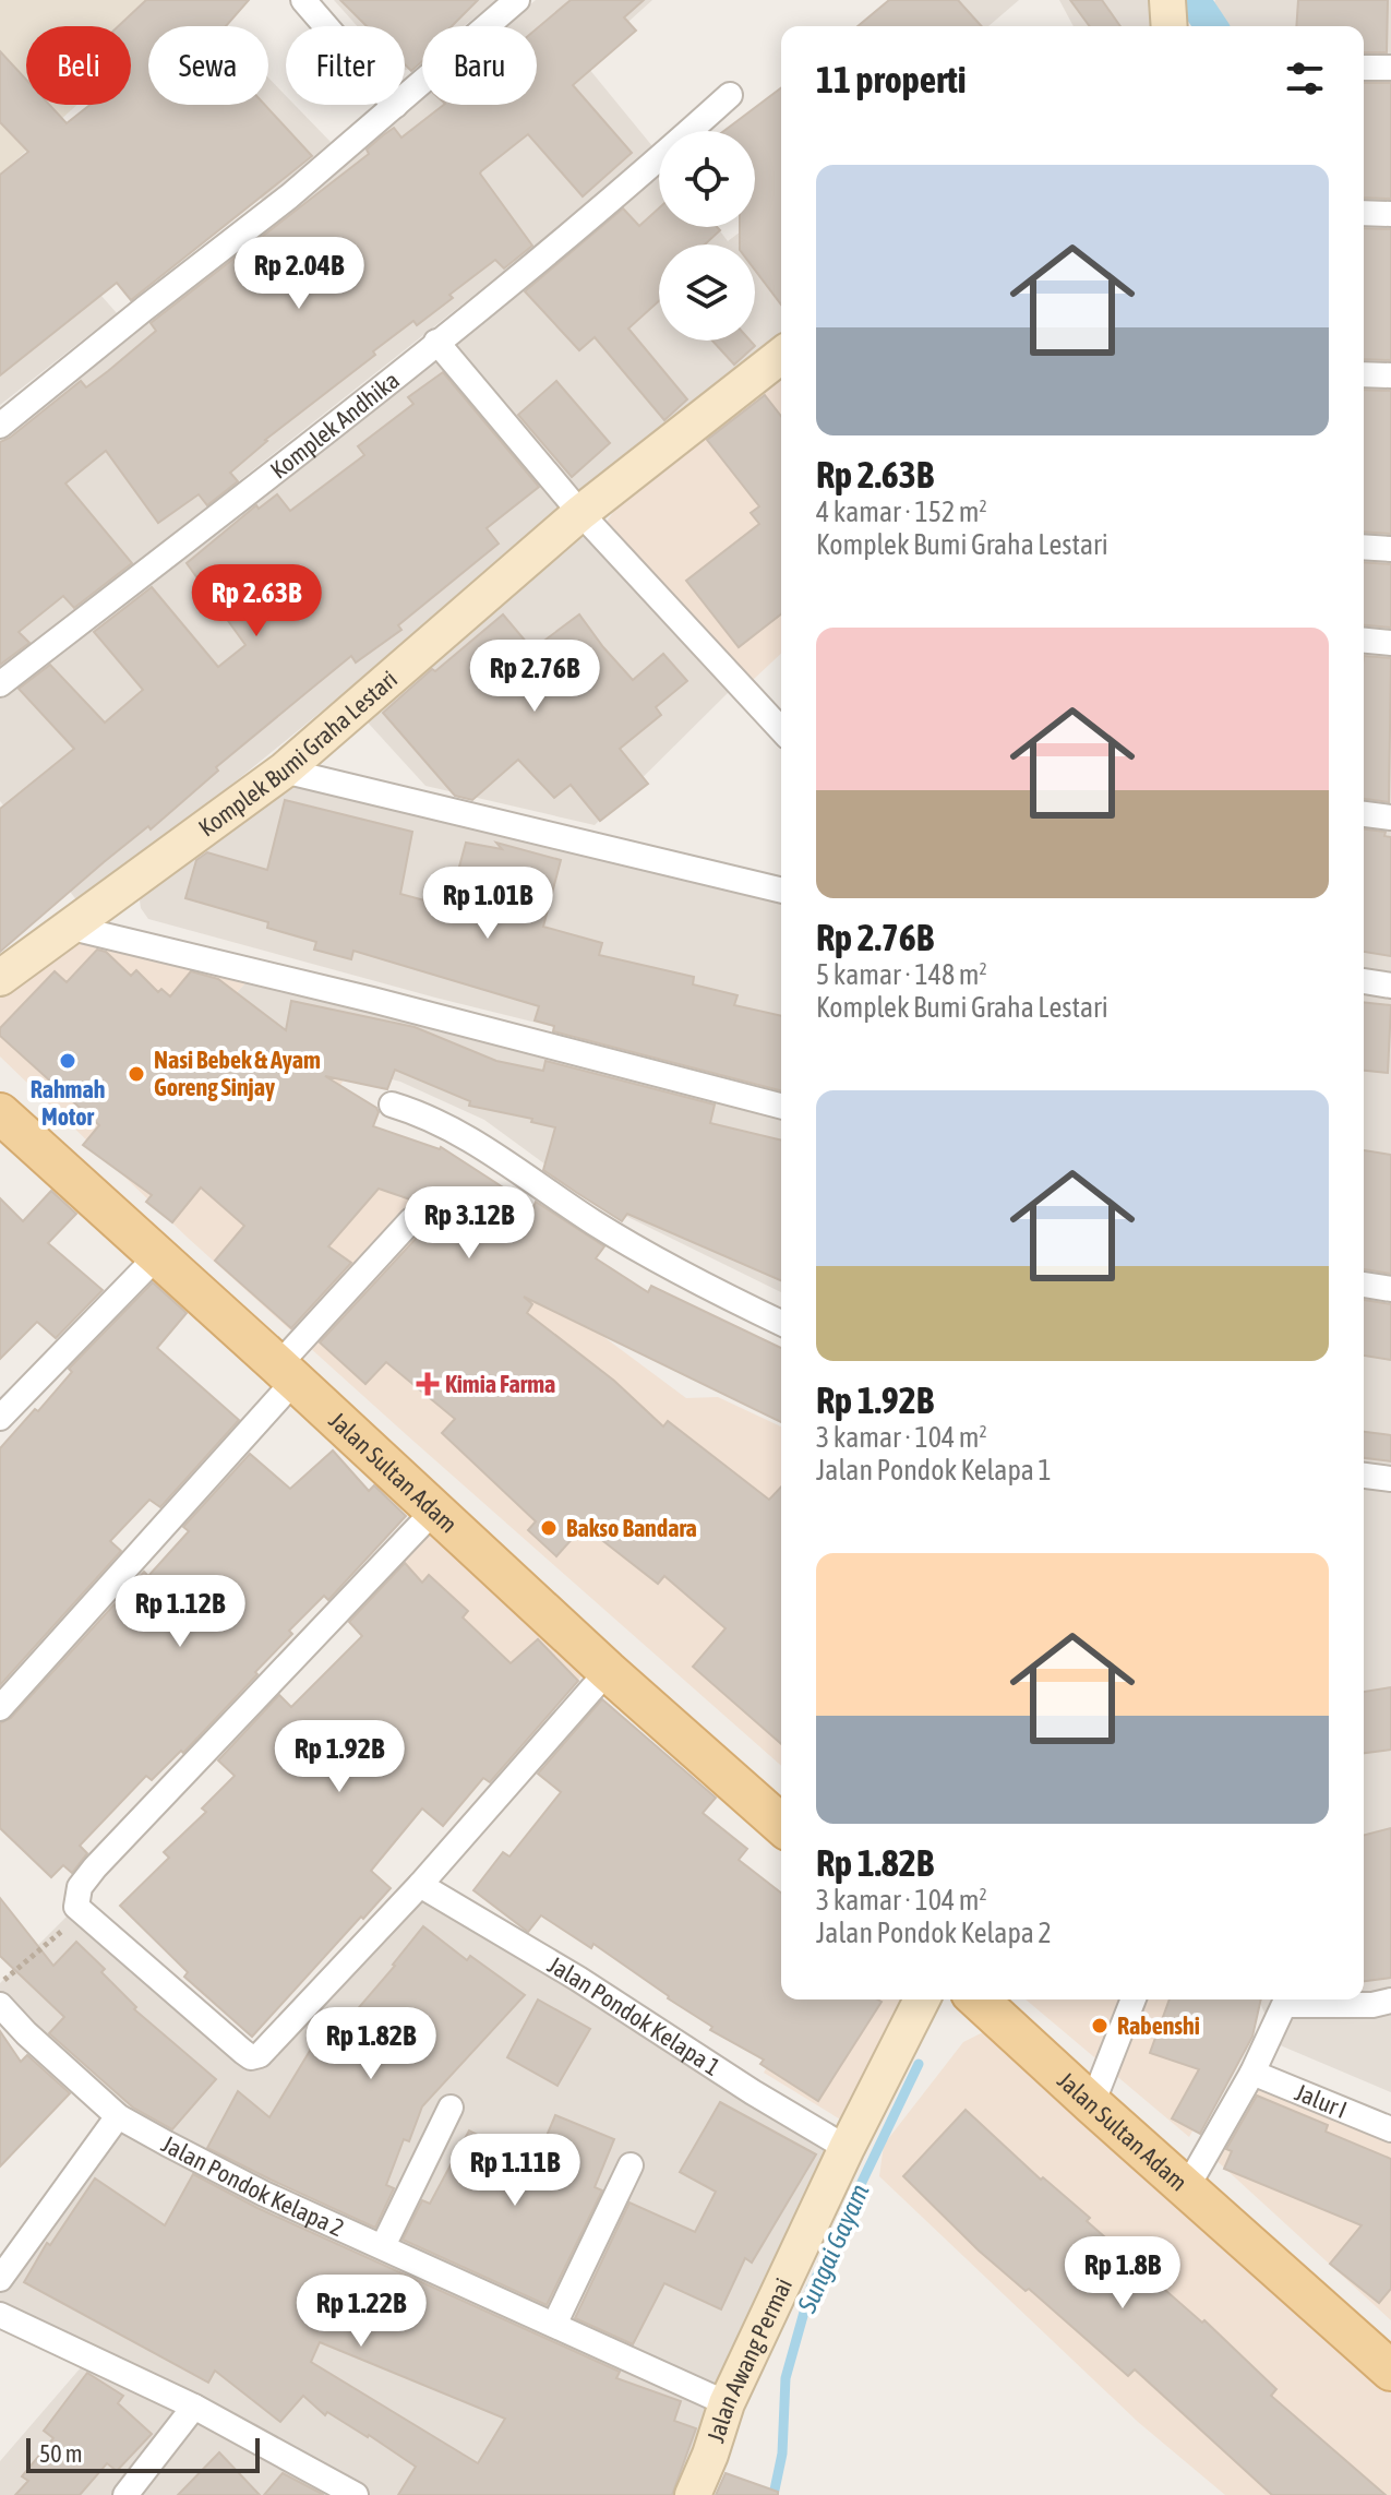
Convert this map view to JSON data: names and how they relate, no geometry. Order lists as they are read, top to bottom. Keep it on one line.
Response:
{"streets":{"main road":["Jalan Sultan Adam"],"street":["Komplek Andhika","Komplek Bumi Graha Lestari","Jalan Pondok Kelapa 1","Jalur I","Jalan Pondok Kelapa 2","Jalan Awang Permai"]},"crossings":[["Jalan Pondok Kelapa 1","Jalan Awang Permai"],["Jalan Pondok Kelapa 2","Jalan Awang Permai"]],"water":["Sungai Gayam"],"places":{"other":["Rahmah Motor","Nasi Bebek & Ayam Goreng Sinjay","Bakso Bandara","Rabenshi"],"health":["Kimia Farma"]},"scale_bar":"50 m","page":{"chip":["Beli","Sewa","Filter","Baru"],"heading":"11 properti","list":[{"name":"Rp 2.63B","note":"4 kamar · 152 m² · Komplek Bumi Graha Lestari"},{"name":"Rp 2.76B","note":"5 kamar · 148 m² · Komplek Bumi Graha Lestari"},{"name":"Rp 1.92B","note":"3 kamar · 104 m² · Jalan Pondok Kelapa 1"},{"name":"Rp 1.82B","note":"3 kamar · 104 m² · Jalan Pondok Kelapa 2"}],"price":["Rp 2.04B","Rp 2.63B","Rp 2.76B","Rp 1.01B","Rp 3.12B","Rp 1.12B","Rp 1.92B","Rp 1.82B","Rp 1.11B","Rp 1.8B","Rp 1.22B"],"scale":"50 m"}}
